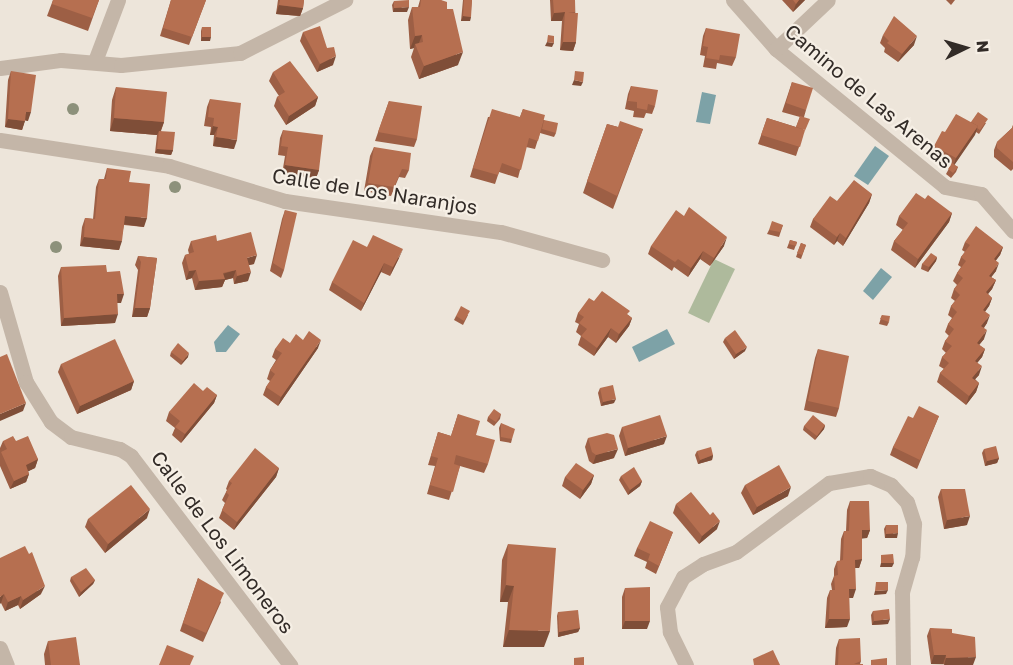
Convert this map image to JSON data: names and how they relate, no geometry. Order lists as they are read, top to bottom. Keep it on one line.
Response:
{"streets":{"street":["Camino de Las Arenas","Calle de Los Naranjos","Calle de Los Limoneros"]},"north":"right"}
